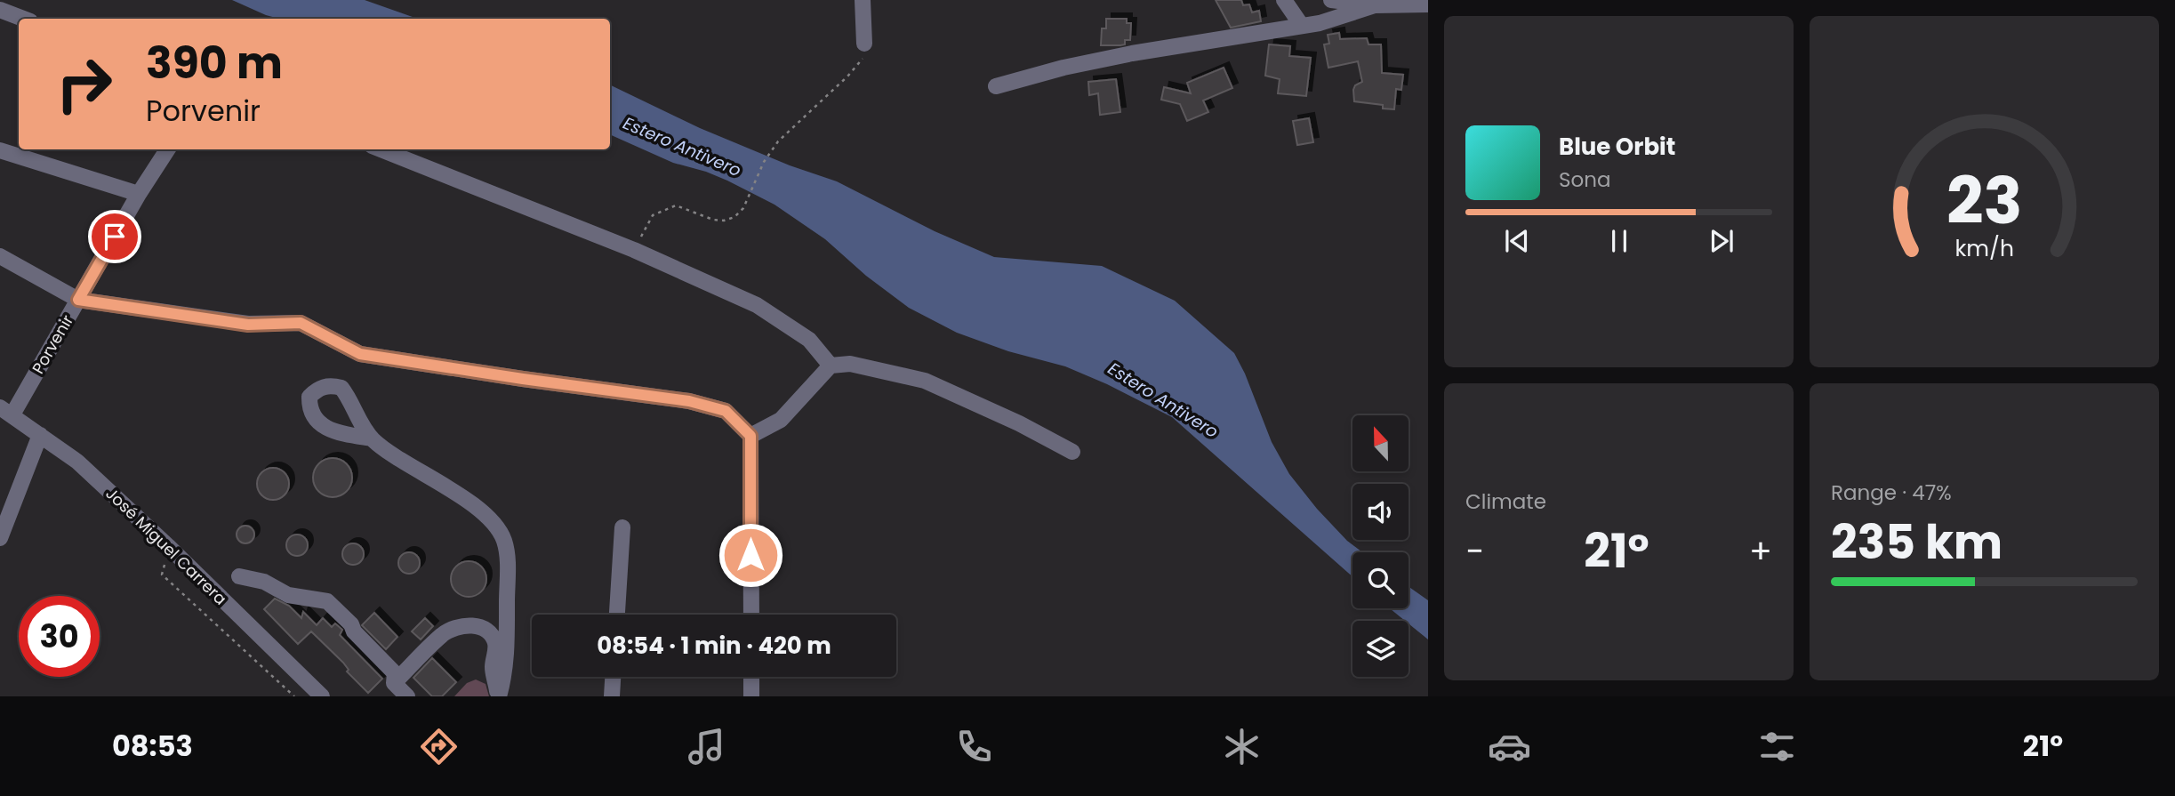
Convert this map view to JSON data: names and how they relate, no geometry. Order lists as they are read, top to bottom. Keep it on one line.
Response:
{"streets":{"street":["Porvenir","José Miguel Carrera"]},"crossings":[["Porvenir","José Miguel Carrera"]],"water":["Estero Antivero"],"north":"top","page":{"turn":["390 m","Porvenir"],"song":["Blue Orbit","Sona"],"tile":["Climate",["Range · 47%","235 km"]],"heat":["−","21°","+"],"limit":"30","trip":"08:54 · 1 min · 420 m","tabs":["08:53","21°"],"gauge":["23","km/h"]}}
